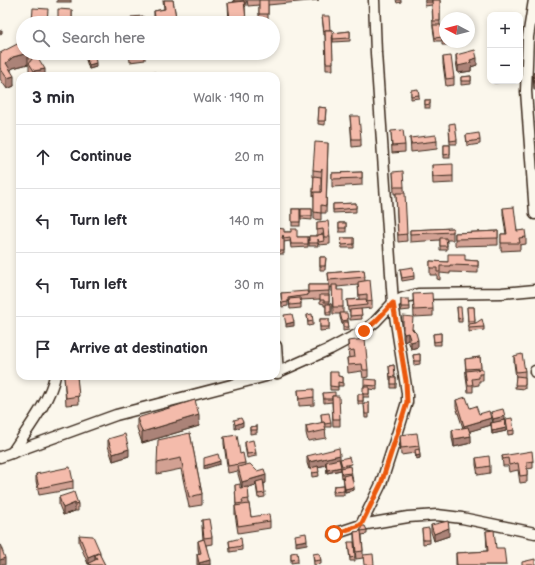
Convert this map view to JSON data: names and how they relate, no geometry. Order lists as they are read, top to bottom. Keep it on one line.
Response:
{"north":"left","page":{"map_buttons":["+","−"],"search":"Search here","heading":["3 min","Walk · 190 m"],"list":[["Continue","20 m"],["Turn left","140 m"],["Turn left","30 m"],"Arrive at destination"]}}
